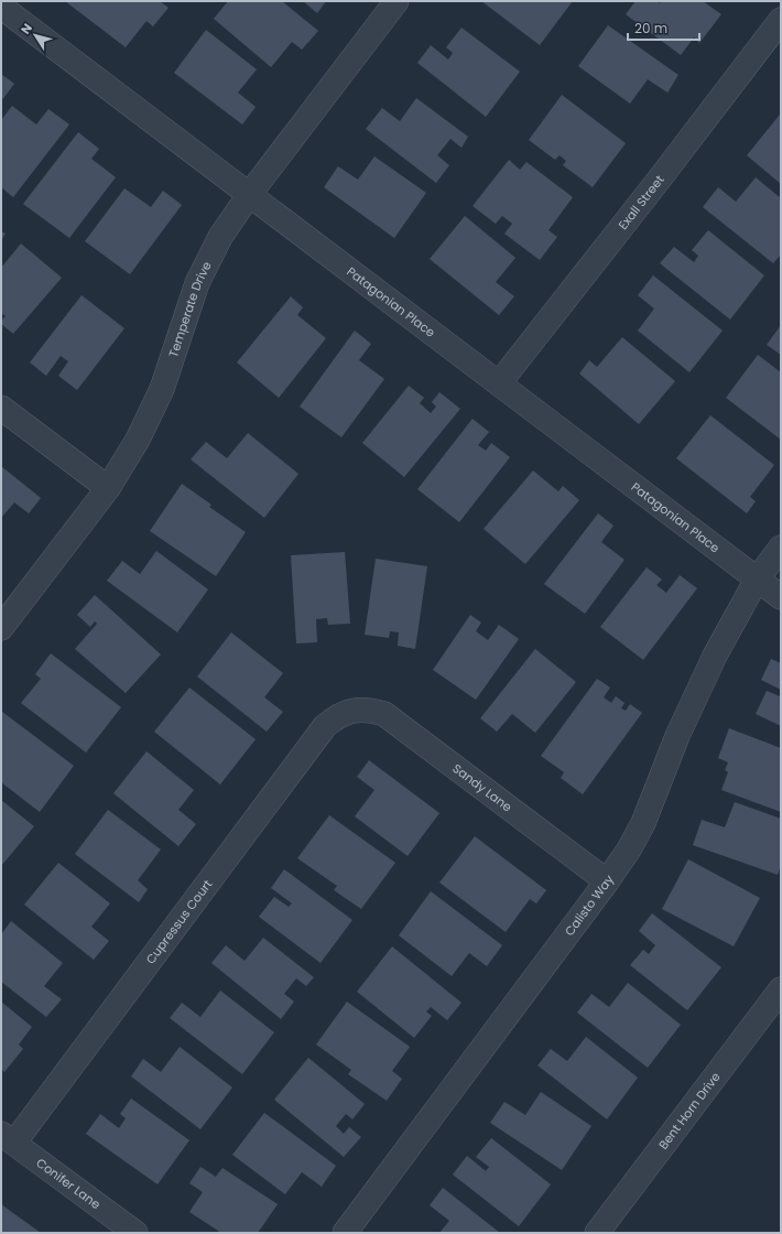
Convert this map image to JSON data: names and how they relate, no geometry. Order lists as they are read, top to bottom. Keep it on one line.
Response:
{"streets":{"street":["Exall Street","Patagonian Place","Temperate Drive","Sandy Lane","Calisto Way","Cupressus Court","Bent Horn Drive","Conifer Lane"]},"crossings":[["Exall Street","Patagonian Place"],["Patagonian Place","Temperate Drive"],["Patagonian Place","Calisto Way"],["Sandy Lane","Calisto Way"],["Sandy Lane","Cupressus Court"],["Cupressus Court","Conifer Lane"]],"scale_bar":"20 m","north":"top left"}
